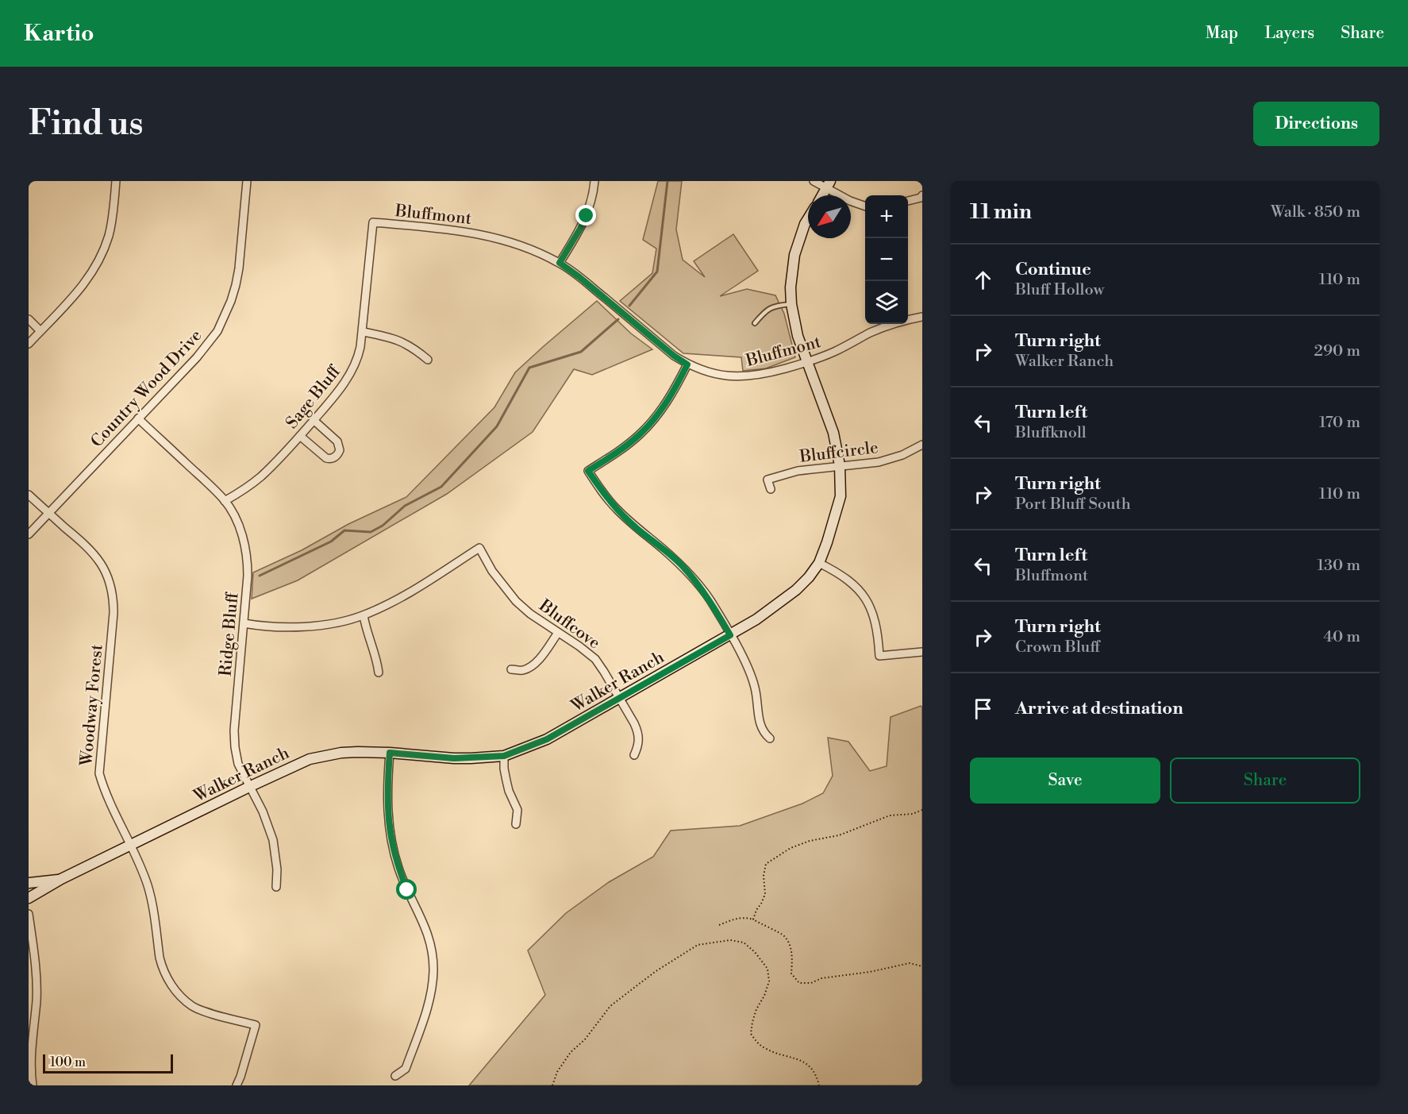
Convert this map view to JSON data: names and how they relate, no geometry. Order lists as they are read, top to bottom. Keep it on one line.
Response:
{"streets":{"street":["Bluffmont","Country Wood Drive","Sage Bluff","Bluffcircle","Bluffcove","Ridge Bluff","Walker Ranch","Woodway Forest"]},"crossings":[["Bluffmont","Sage Bluff"],["Bluffmont","Walker Ranch"],["Country Wood Drive","Ridge Bluff"],["Country Wood Drive","Woodway Forest"],["Sage Bluff","Ridge Bluff"],["Bluffcircle","Walker Ranch"],["Bluffcove","Walker Ranch"],["Ridge Bluff","Walker Ranch"],["Walker Ranch","Woodway Forest"]],"scale_bar":"100 m","north":"bottom left","page":{"header":"Kartio","nav":["Map","Layers","Share"],"buttons":["Directions",["Save","Share"]],"title":"Find us","heading":["11 min","Walk · 850 m"],"map_buttons":["+","−"],"list":[["Continue","Bluff Hollow","110 m"],["Turn right","Walker Ranch","290 m"],["Turn left","Bluffknoll","170 m"],["Turn right","Port Bluff South","110 m"],["Turn left","Bluffmont","130 m"],["Turn right","Crown Bluff","40 m"],"Arrive at destination"],"scale":"100 m"}}
